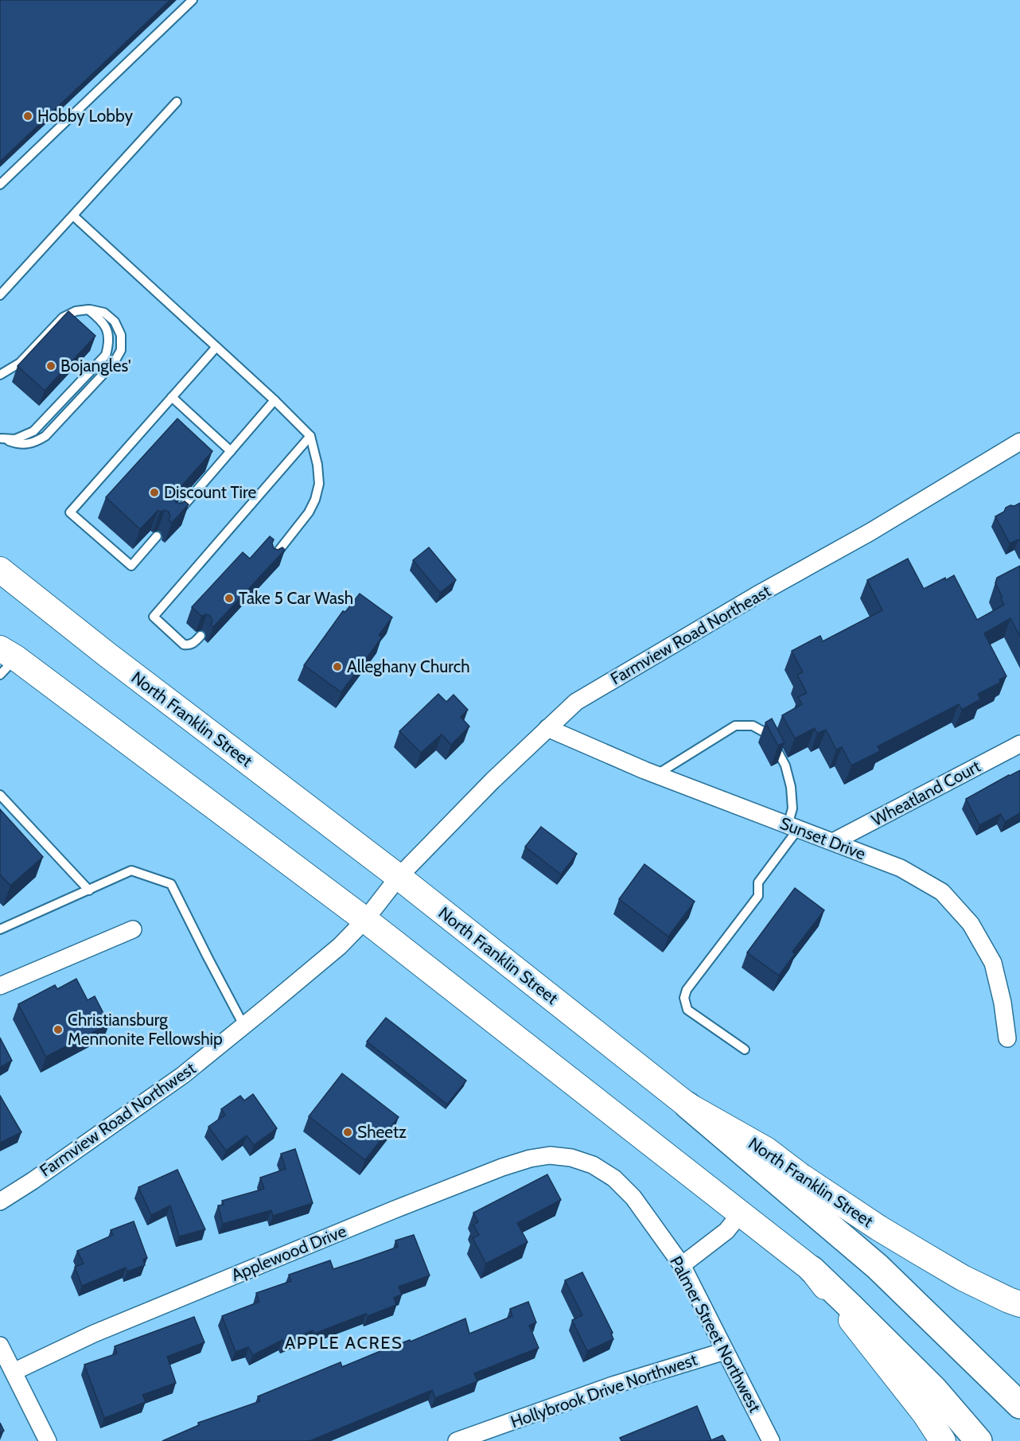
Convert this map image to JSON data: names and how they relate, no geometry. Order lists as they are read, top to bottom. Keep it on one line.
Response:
{"streets":{"main road":["North Franklin Street"],"street":["Farmview Road Northeast","Wheatland Court","Sunset Drive","Farmview Road Northwest","Applewood Drive","Palmer Street Northwest","Hollybrook Drive Northwest"]},"crossings":[["Farmview Road Northeast","North Franklin Street"],["Farmview Road Northeast","Sunset Drive"],["Farmview Road Northeast","Farmview Road Northwest"],["North Franklin Street","Farmview Road Northwest"],["Wheatland Court","Sunset Drive"],["Applewood Drive","Palmer Street Northwest"],["Palmer Street Northwest","Hollybrook Drive Northwest"]],"districts":["APPLE ACRES"],"places":["Hobby Lobby","Bojangles'","Discount Tire","Take 5 Car Wash","Alleghany Church","Christiansburg Mennonite Fellowship","Sheetz"]}
